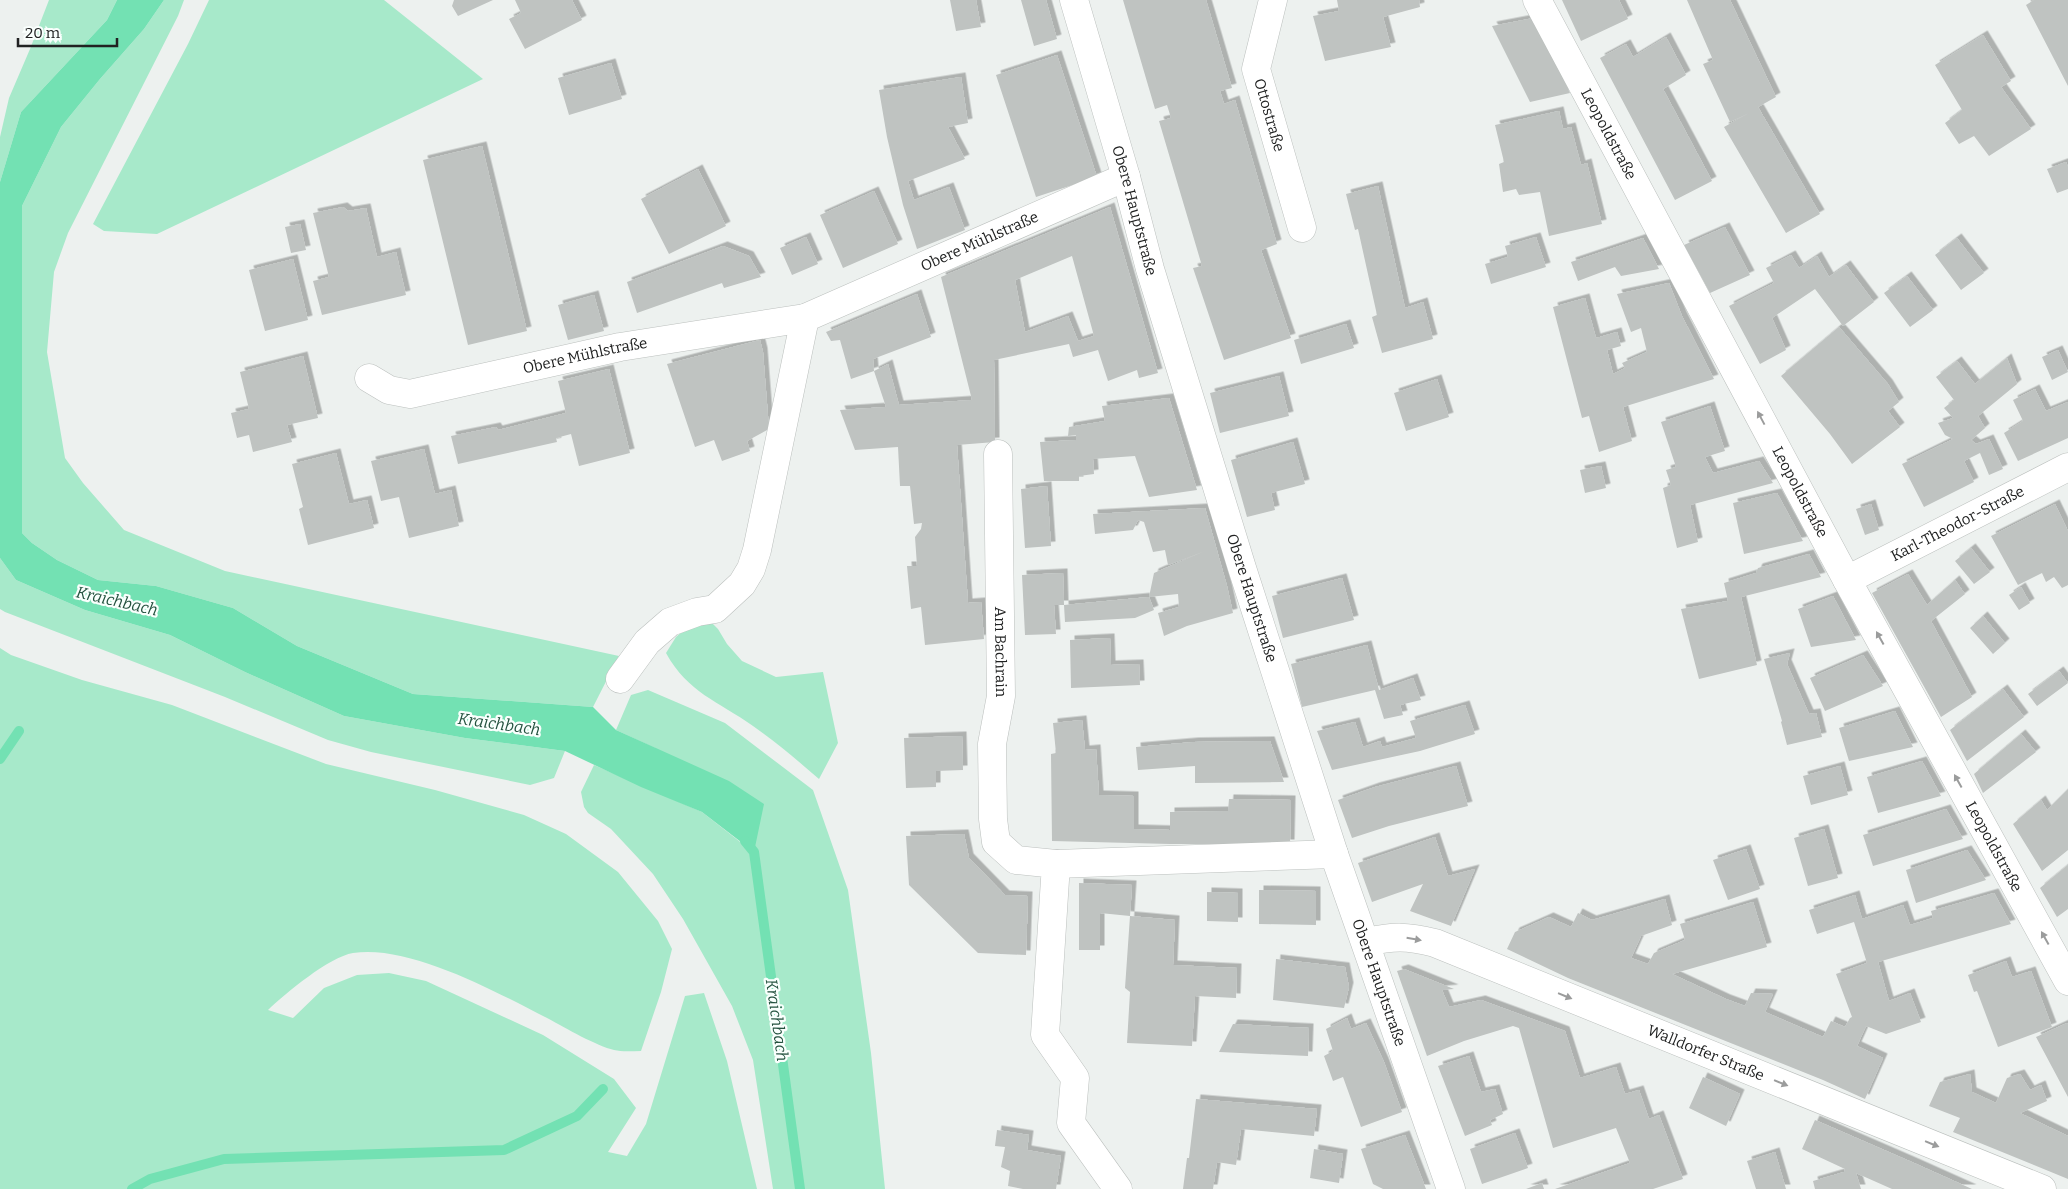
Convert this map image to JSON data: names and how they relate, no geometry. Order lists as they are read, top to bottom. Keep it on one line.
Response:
{"streets":{"street":["Ottostraße","Leopoldstraße","Obere Hauptstraße","Obere Mühlstraße","Karl-Theodor-Straße","Am Bachrain","Walldorfer Straße"]},"crossings":[["Leopoldstraße","Karl-Theodor-Straße"],["Obere Hauptstraße","Obere Mühlstraße"],["Obere Hauptstraße","Am Bachrain"],["Obere Hauptstraße","Walldorfer Straße"]],"one_way":["Leopoldstraße","Walldorfer Straße"],"water":["Kraichbach"],"scale_bar":"20 m"}
